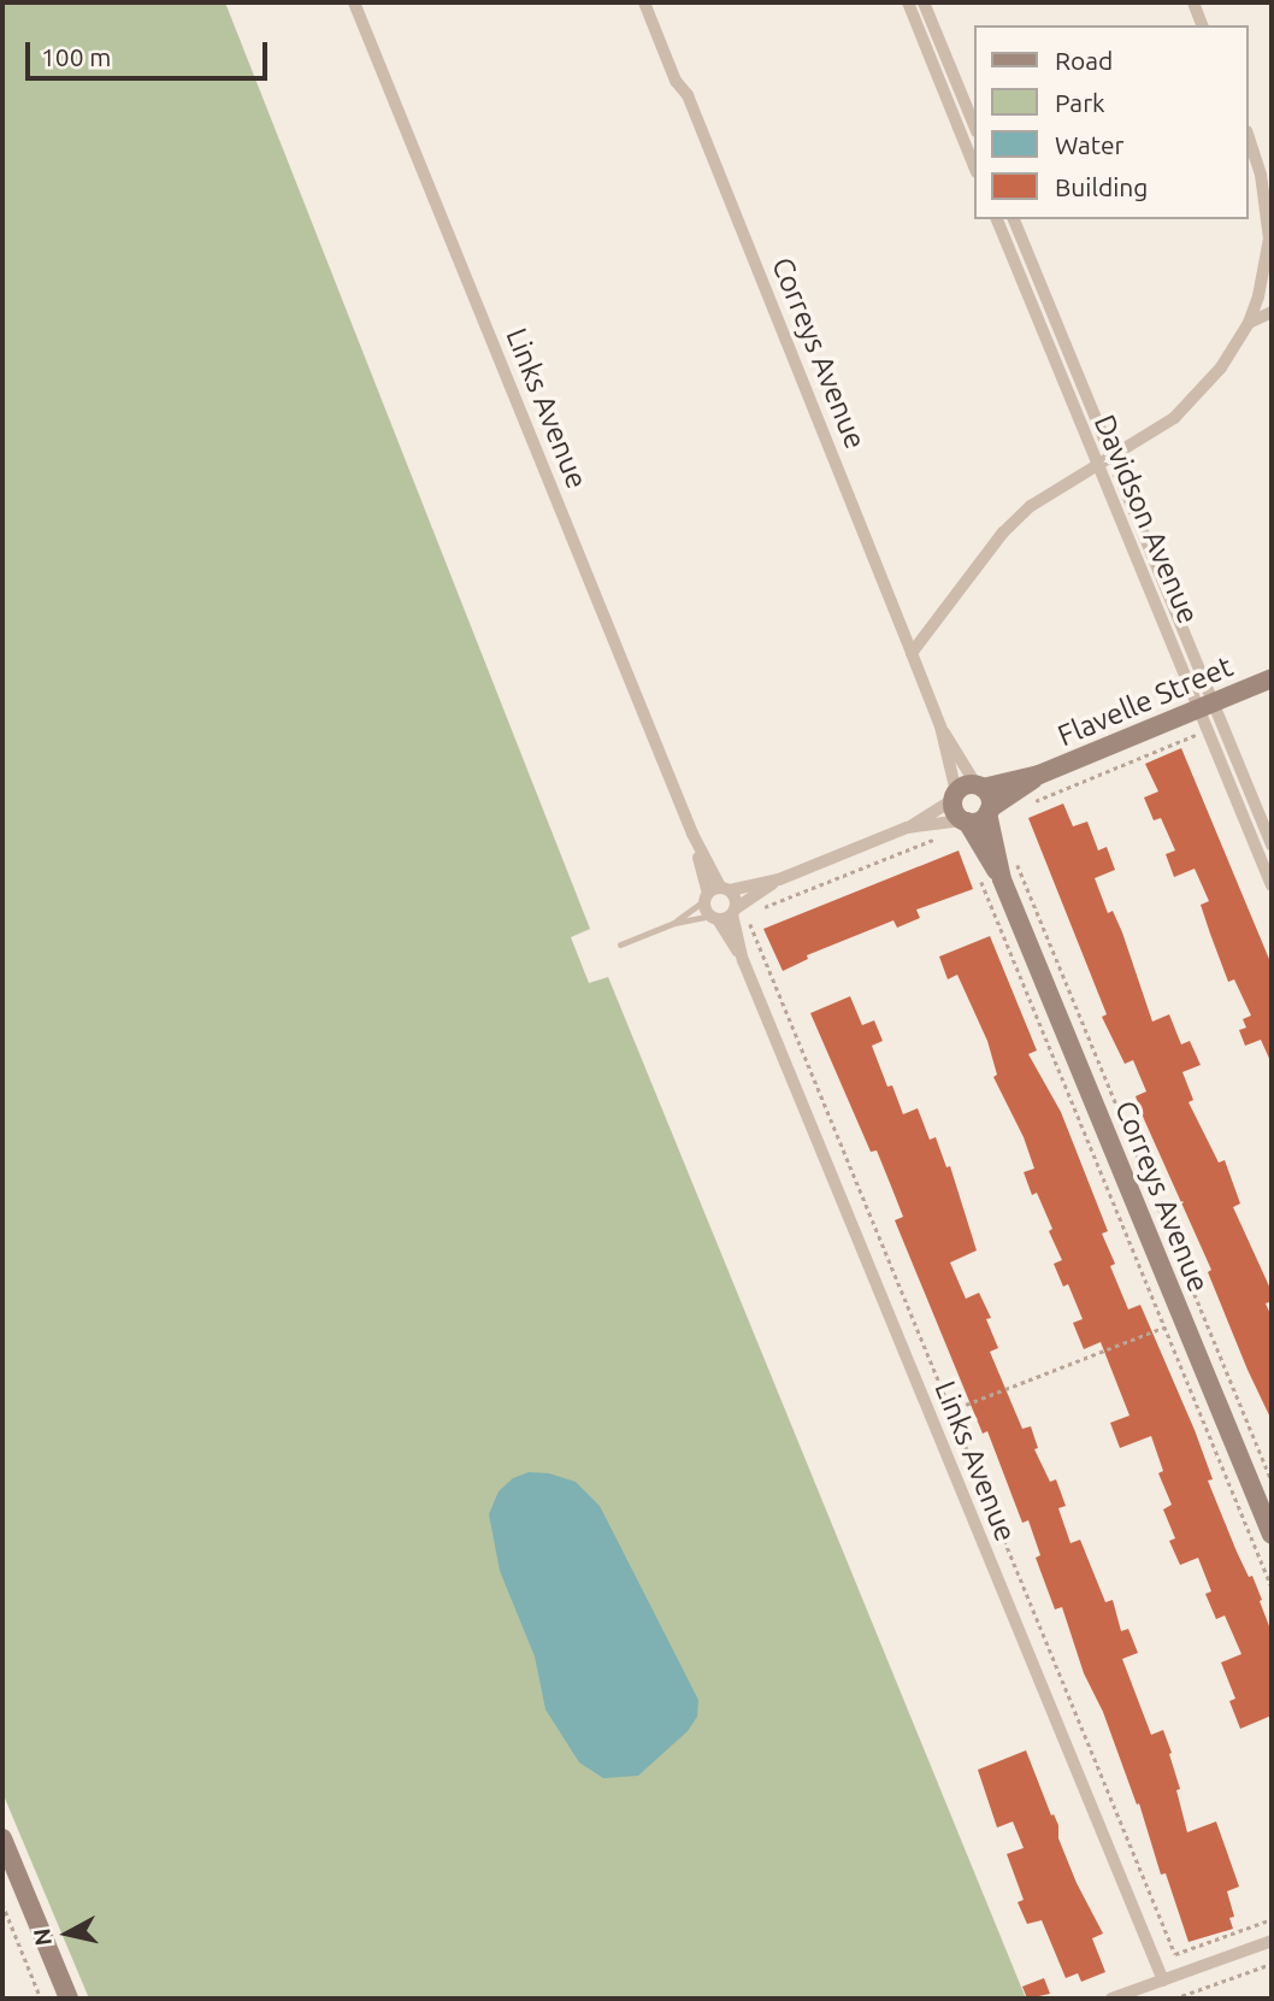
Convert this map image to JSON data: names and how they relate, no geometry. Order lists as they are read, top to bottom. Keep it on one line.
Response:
{"streets":{"street":["Correys Avenue","Links Avenue","Davidson Avenue","Flavelle Street"]},"crossings":[["Correys Avenue","Flavelle Street"],["Davidson Avenue","Flavelle Street"]],"legend":["Road","Park","Water","Building"],"scale_bar":"100 m","north":"left"}
